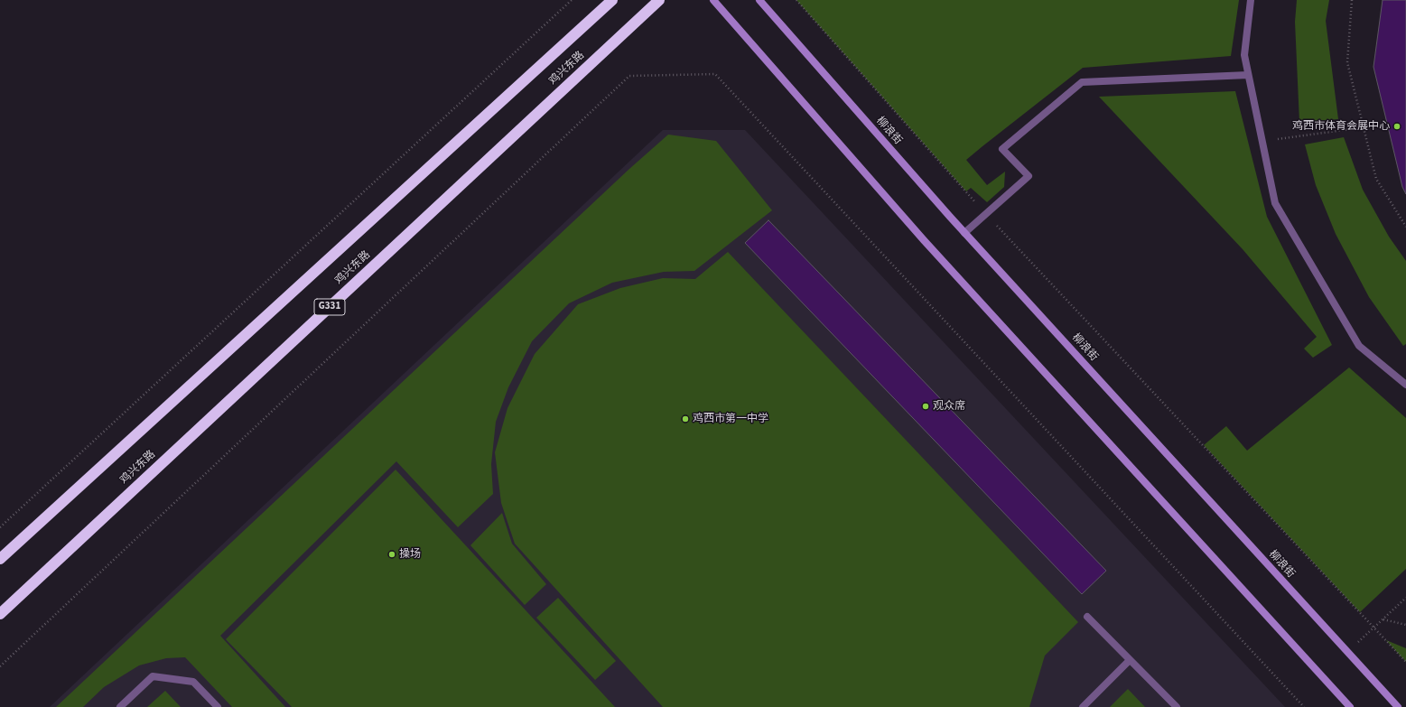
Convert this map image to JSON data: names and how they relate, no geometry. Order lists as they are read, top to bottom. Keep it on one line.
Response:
{"streets":{"highway":["鸡兴东路","G331"],"main road":["柳浪街"]},"places":["鸡西市体育会展中心","观众席","鸡西市第一中学","操场"]}
